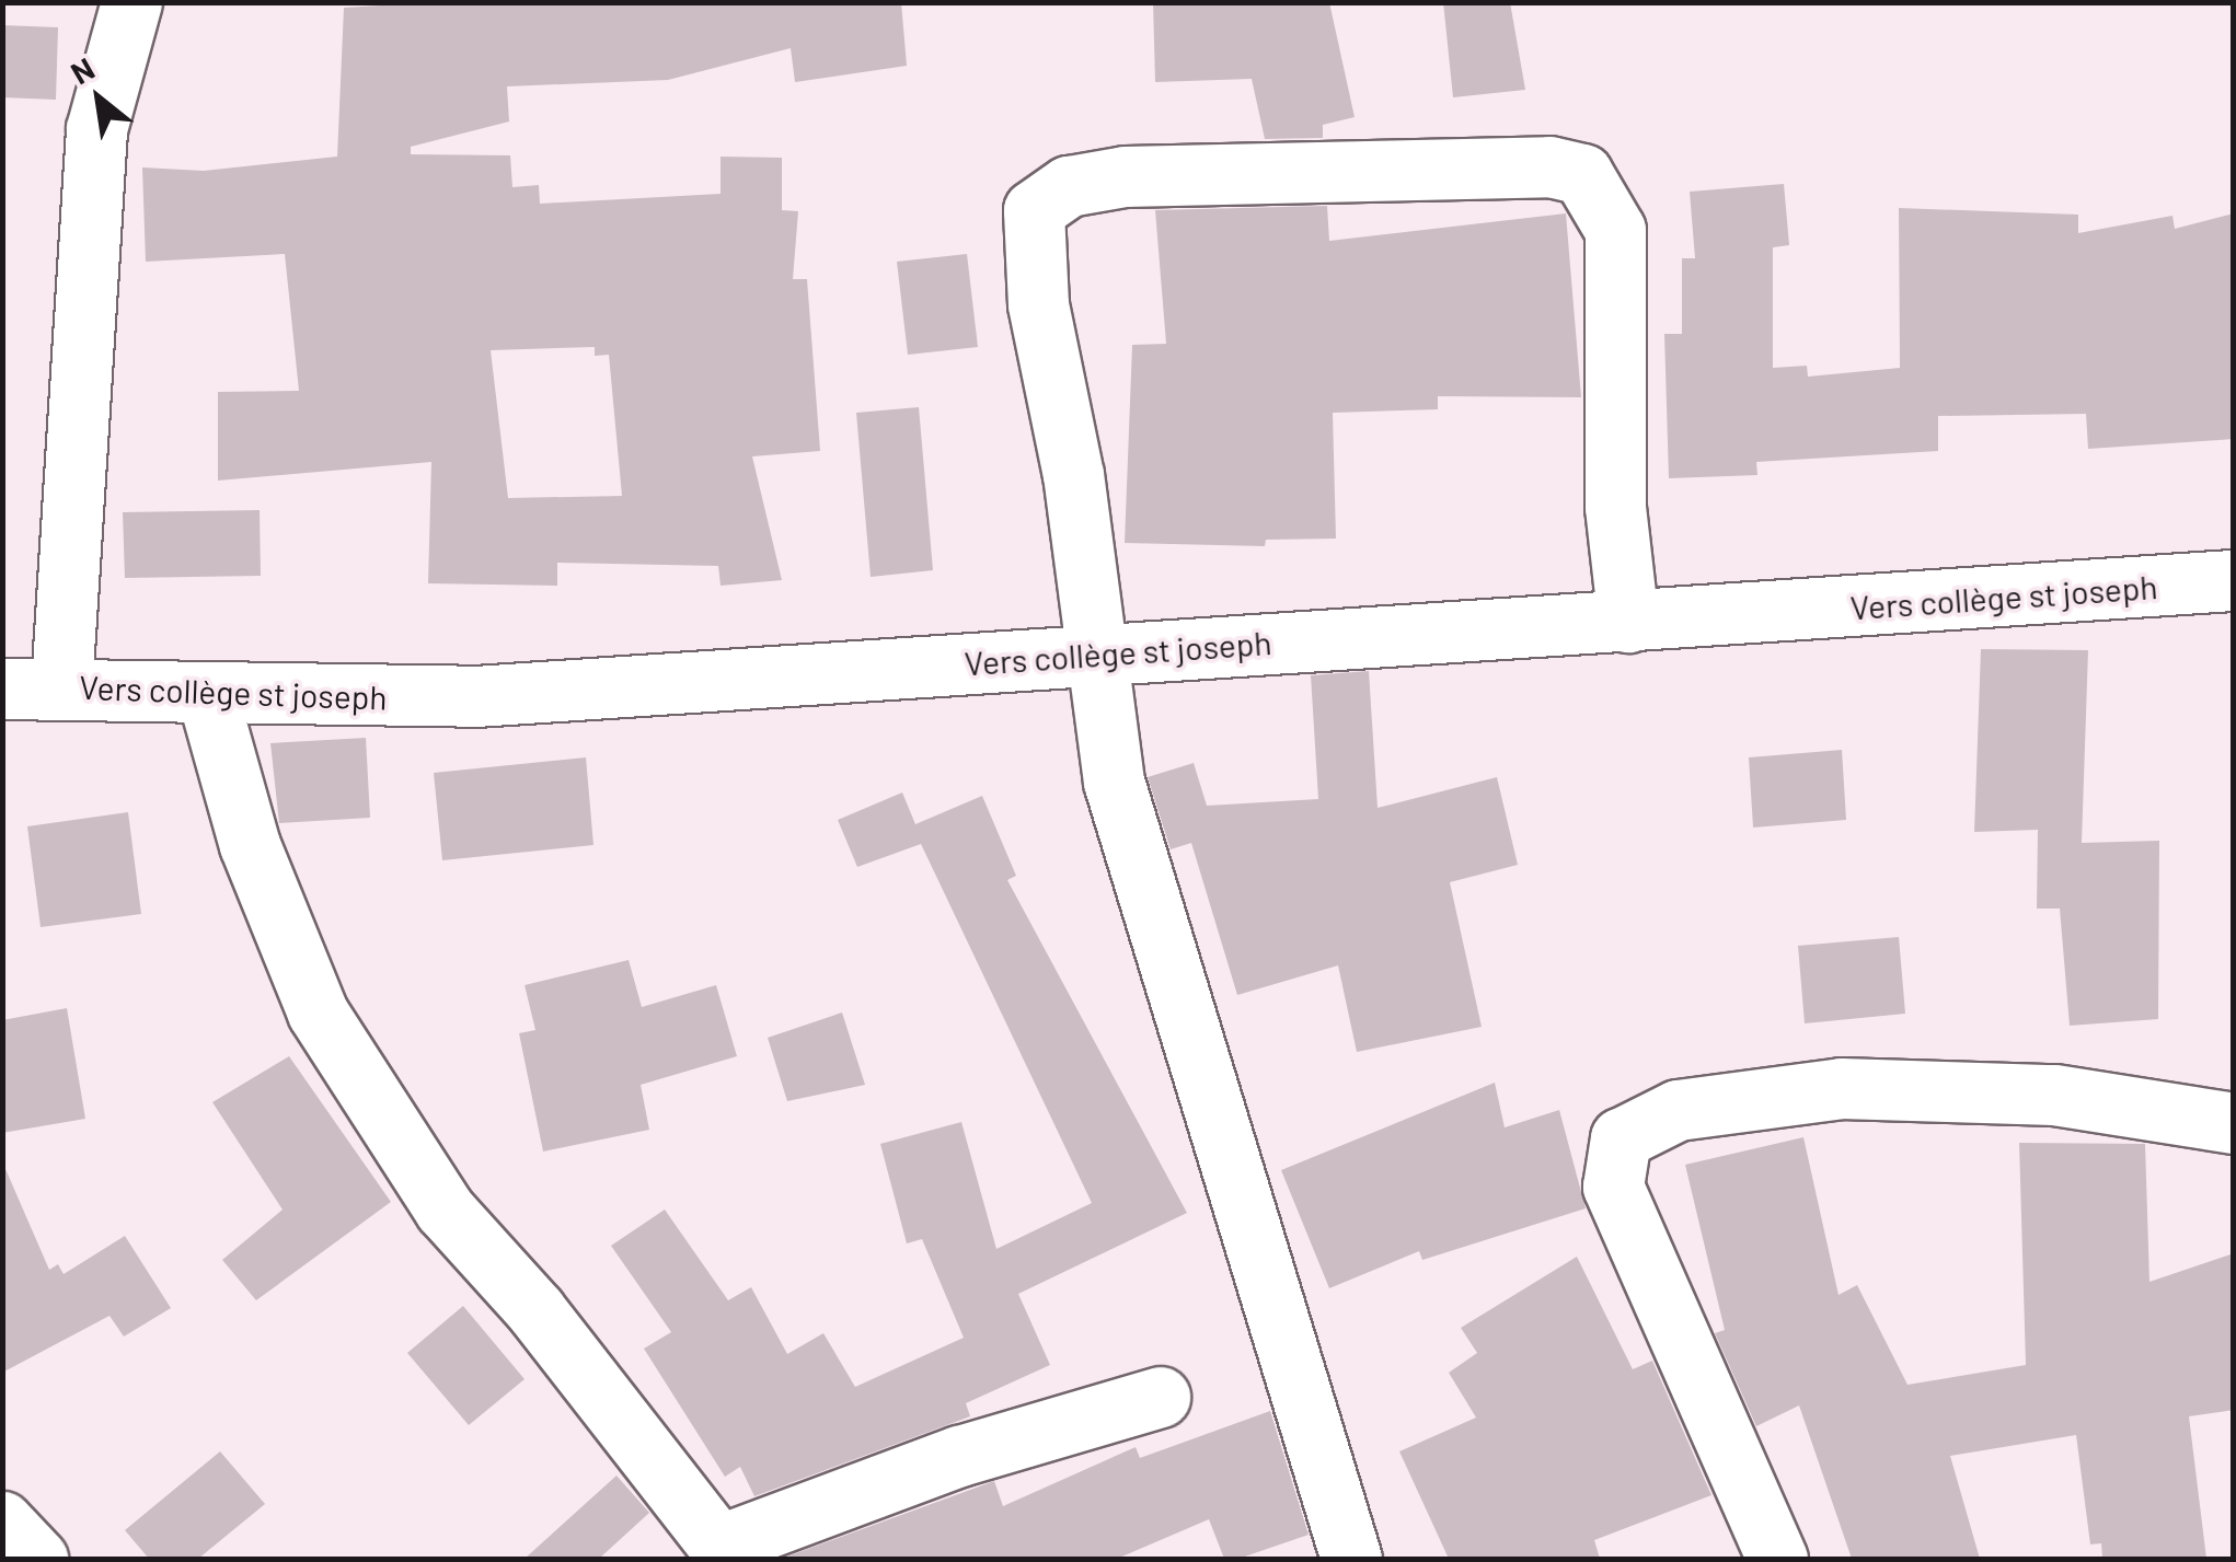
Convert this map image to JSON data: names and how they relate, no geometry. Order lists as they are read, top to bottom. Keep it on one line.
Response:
{"streets":{"street":["Vers collège st joseph"]},"north":"top left"}
